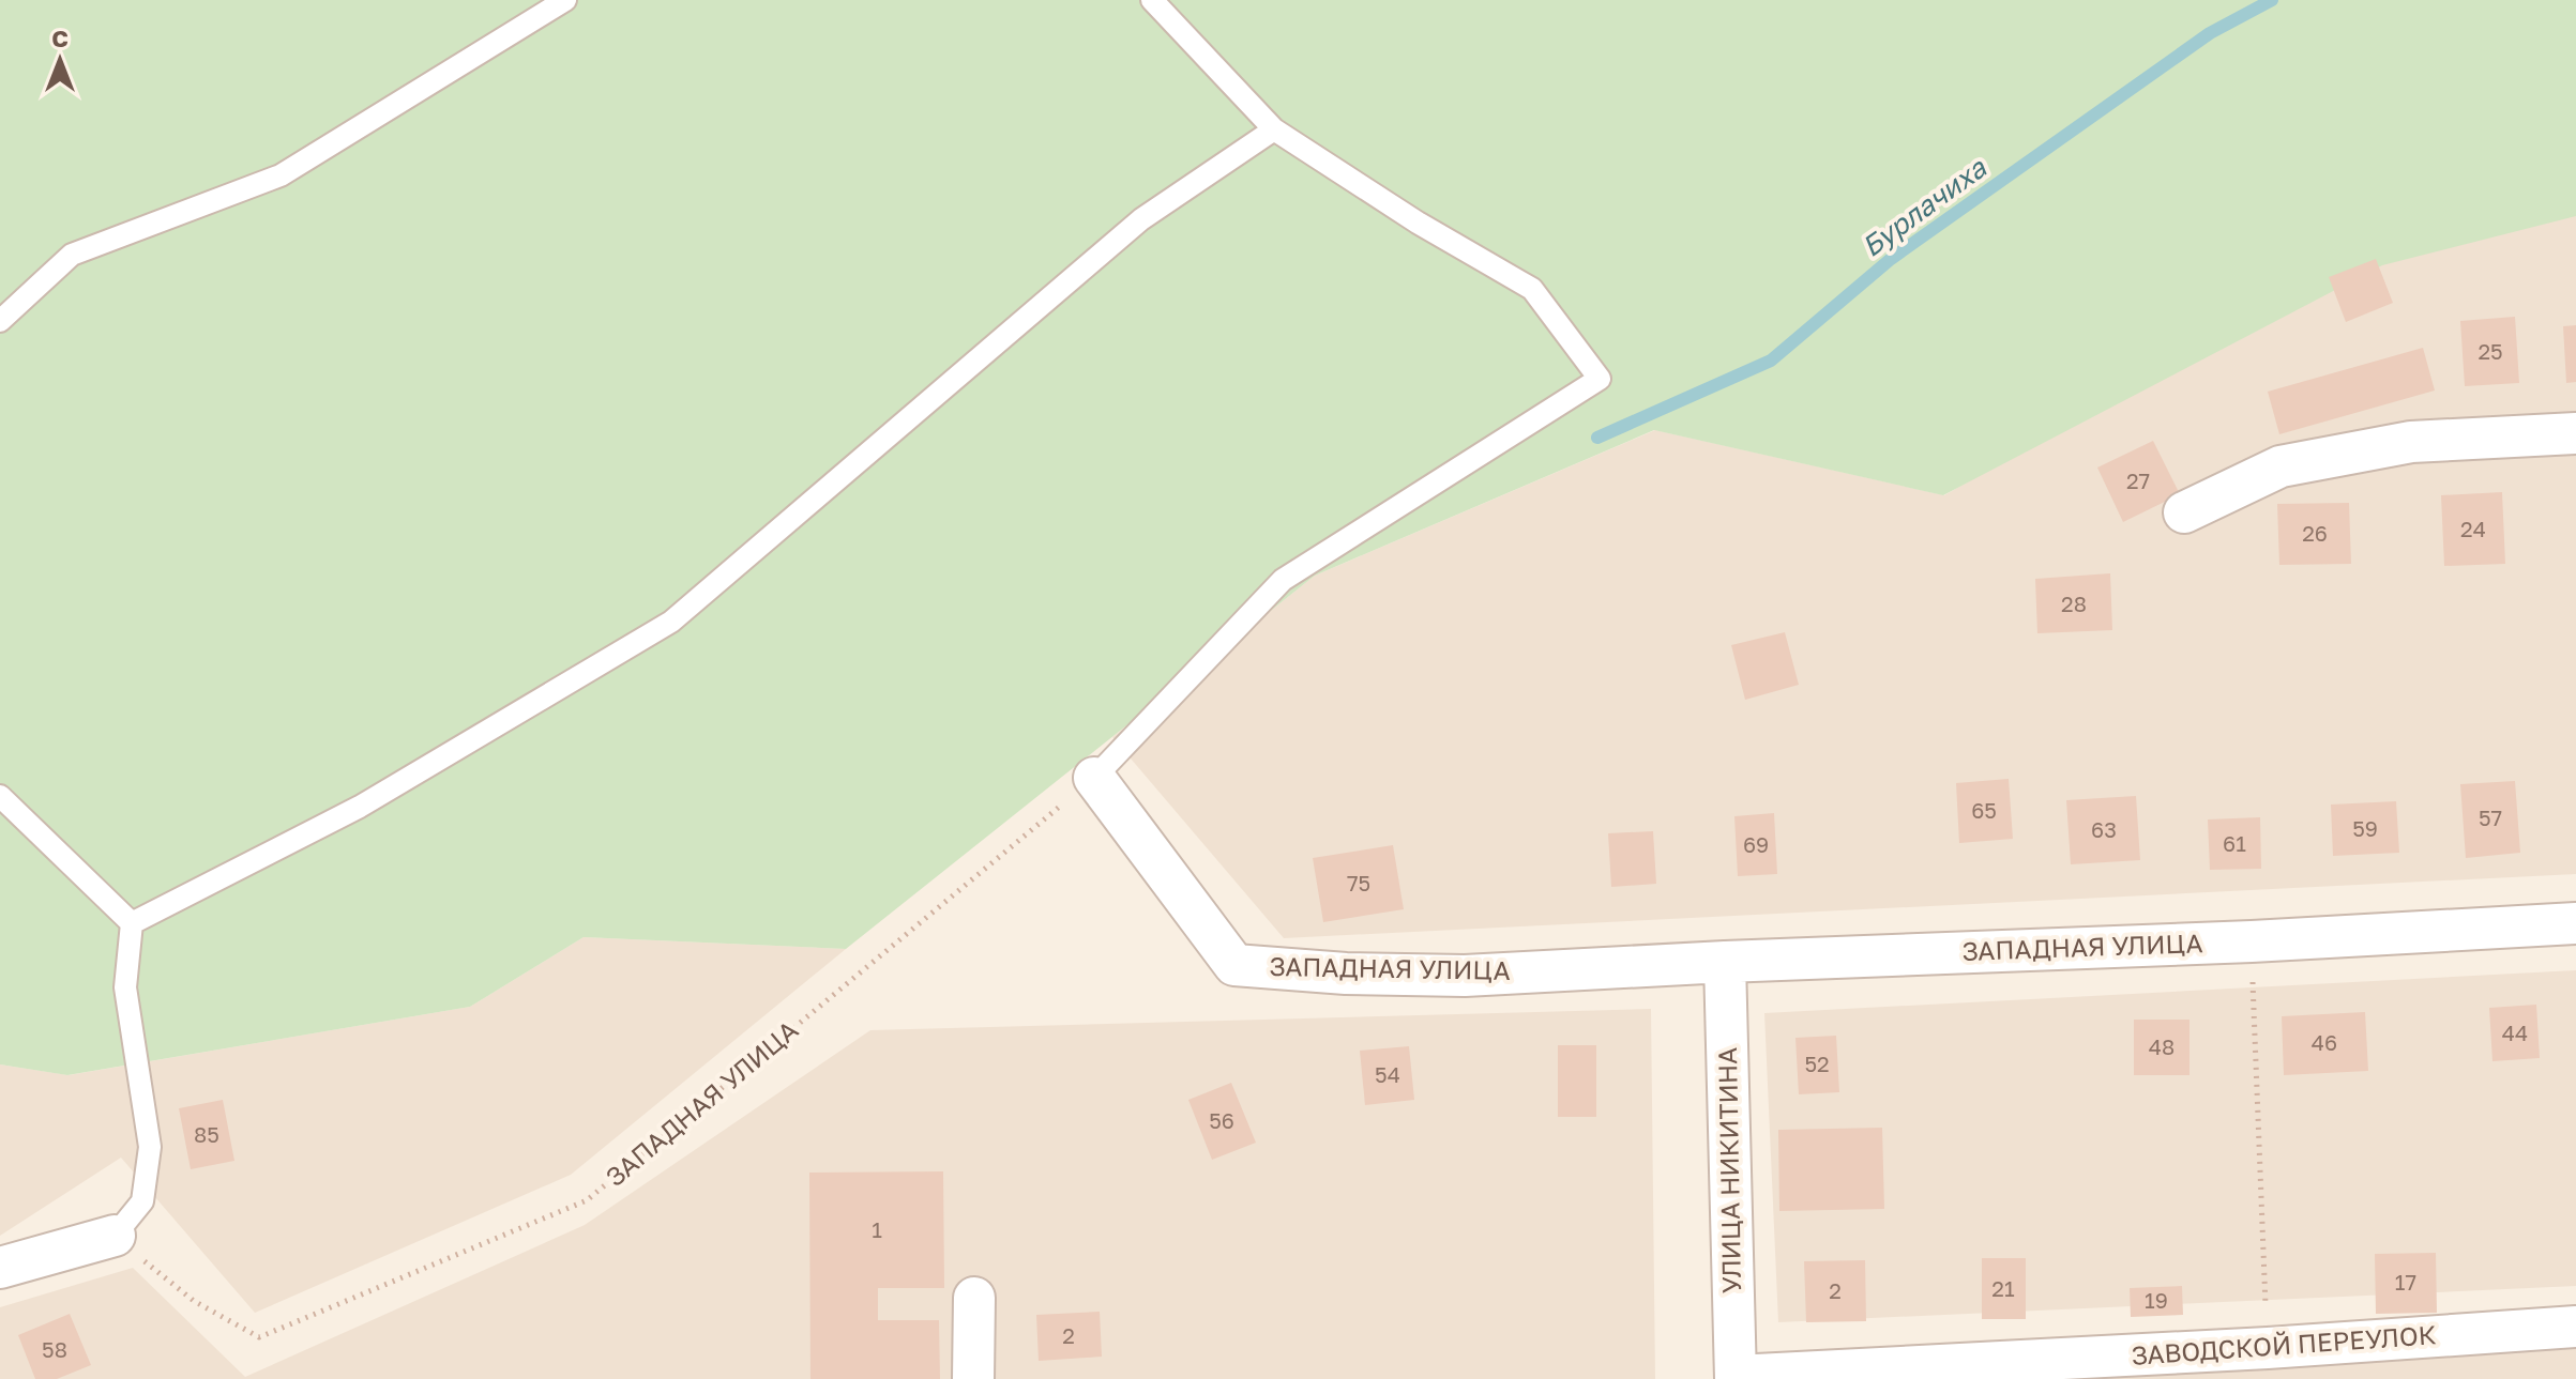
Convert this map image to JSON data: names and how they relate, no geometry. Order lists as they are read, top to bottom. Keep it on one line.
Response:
{"streets":{"street":["ЗАПАДНАЯ УЛИЦА","УЛИЦА НИКИТИНА","ЗАВОДСКОЙ ПЕРЕУЛОК"]},"crossings":[["ЗАПАДНАЯ УЛИЦА","УЛИЦА НИКИТИНА"],["УЛИЦА НИКИТИНА","ЗАВОДСКОЙ ПЕРЕУЛОК"]],"water":["Бурлачиха"],"house_numbers":["25","27","24","26","28","65","57","59","63","61","69","75","44","46","48","52","54","56","85","1","17","21","2","19","2","58"],"north":"top"}
